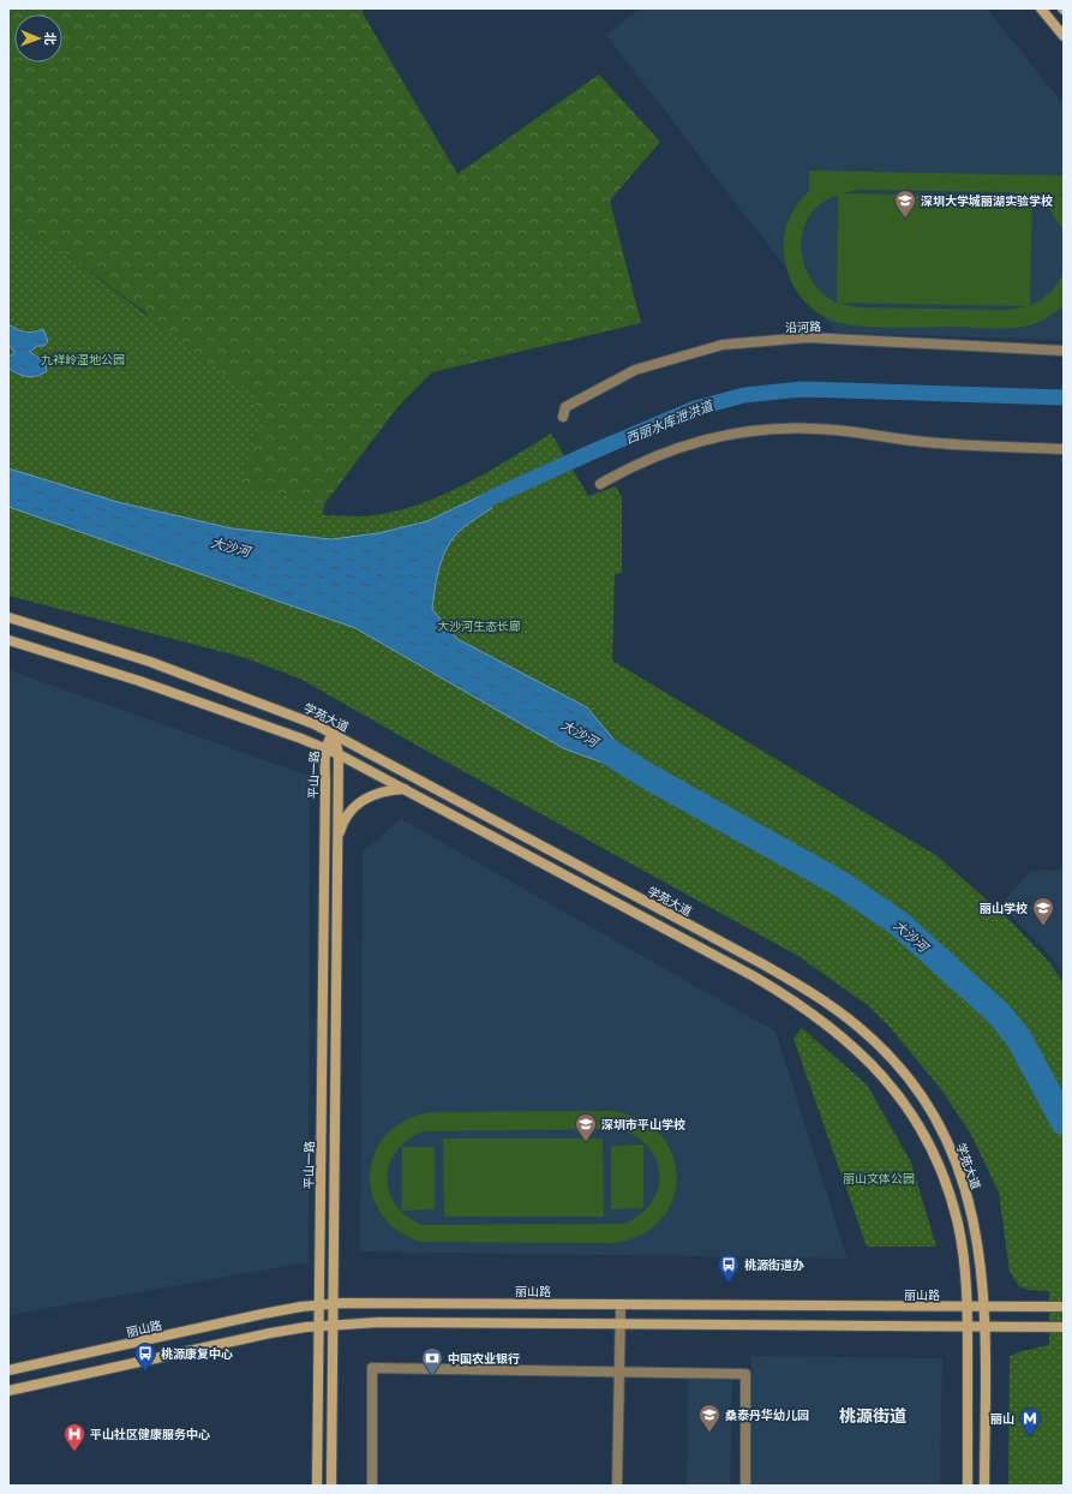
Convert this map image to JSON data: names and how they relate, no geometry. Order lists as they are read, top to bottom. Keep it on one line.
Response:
{"streets":{"street":["沿河路","学苑大道","平山一路","丽山路"]},"crossings":[["学苑大道","平山一路"],["学苑大道","丽山路"],["平山一路","丽山路"]],"districts":["桃源街道"],"water":["西丽水库泄洪道","大沙河"],"parks":["九祥岭湿地公园","大沙河生态长廊","丽山文体公园"],"places":{"school or university":["深圳大学城丽湖实验学校","丽山学校","深圳市平山学校","桑泰丹华幼儿园"],"bus stop":["桃源街道办","桃源康复中心"],"bank":["中国农业银行"],"metro station":["丽山"],"hospital":["平山社区健康服务中心"]},"north":"right"}
